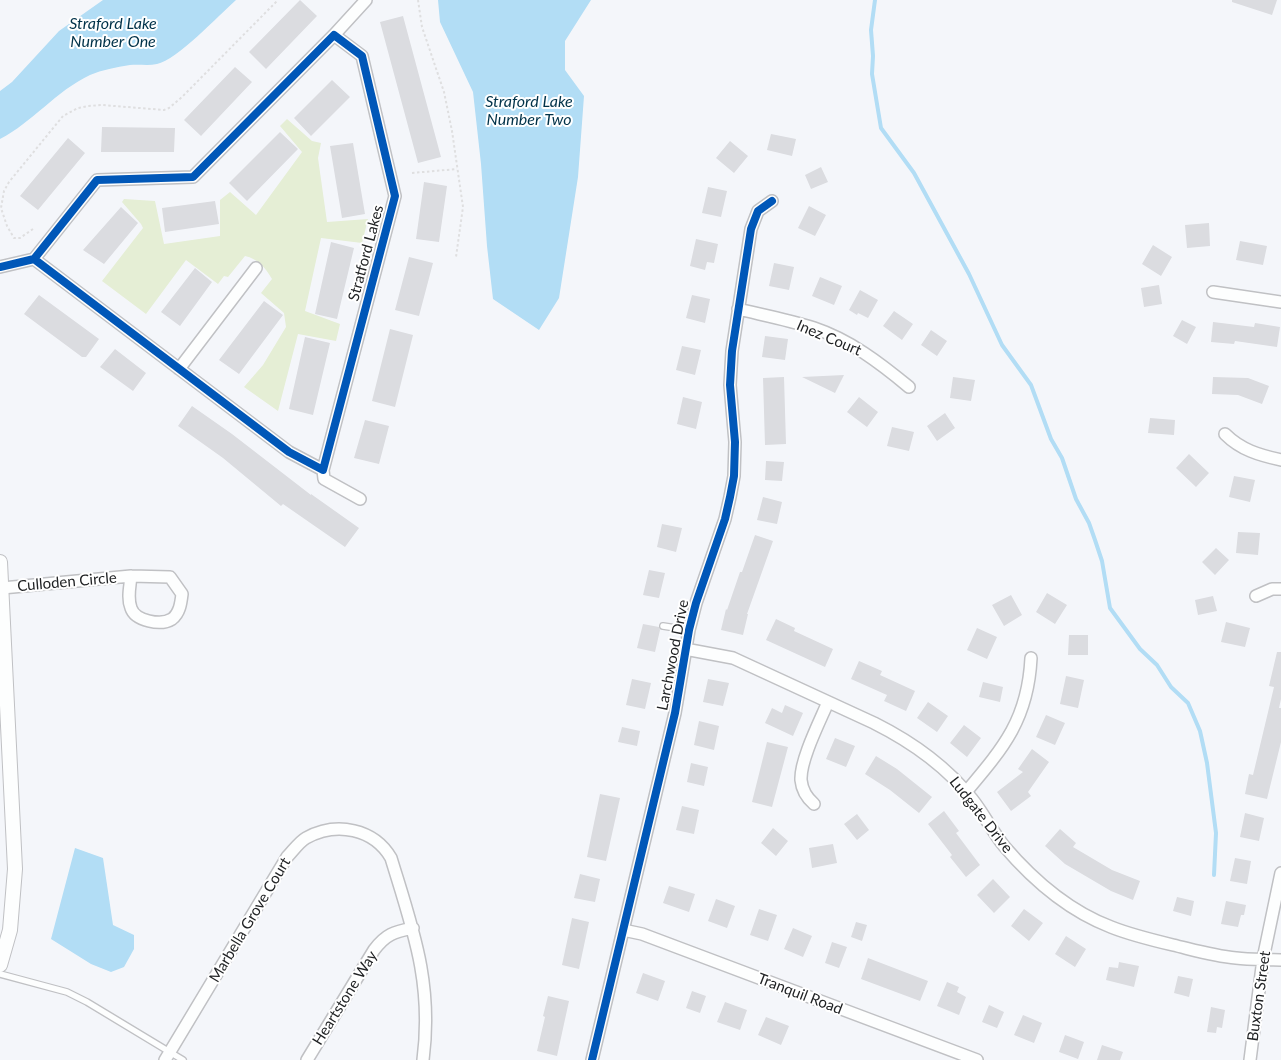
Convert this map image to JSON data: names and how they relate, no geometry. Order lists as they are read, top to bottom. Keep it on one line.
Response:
{"streets":{"street":["Stratford Lakes","Inez Court","Culloden Circle","Larchwood Drive","Ludgate Drive","Marbella Grove Court","Tranquil Road","Buxton Street","Heartstone Way"]},"crossings":[["Inez Court","Larchwood Drive"],["Larchwood Drive","Ludgate Drive"],["Larchwood Drive","Tranquil Road"],["Ludgate Drive","Buxton Street"],["Marbella Grove Court","Heartstone Way"]],"water":["Straford Lake Number One","Straford Lake Number Two"]}
